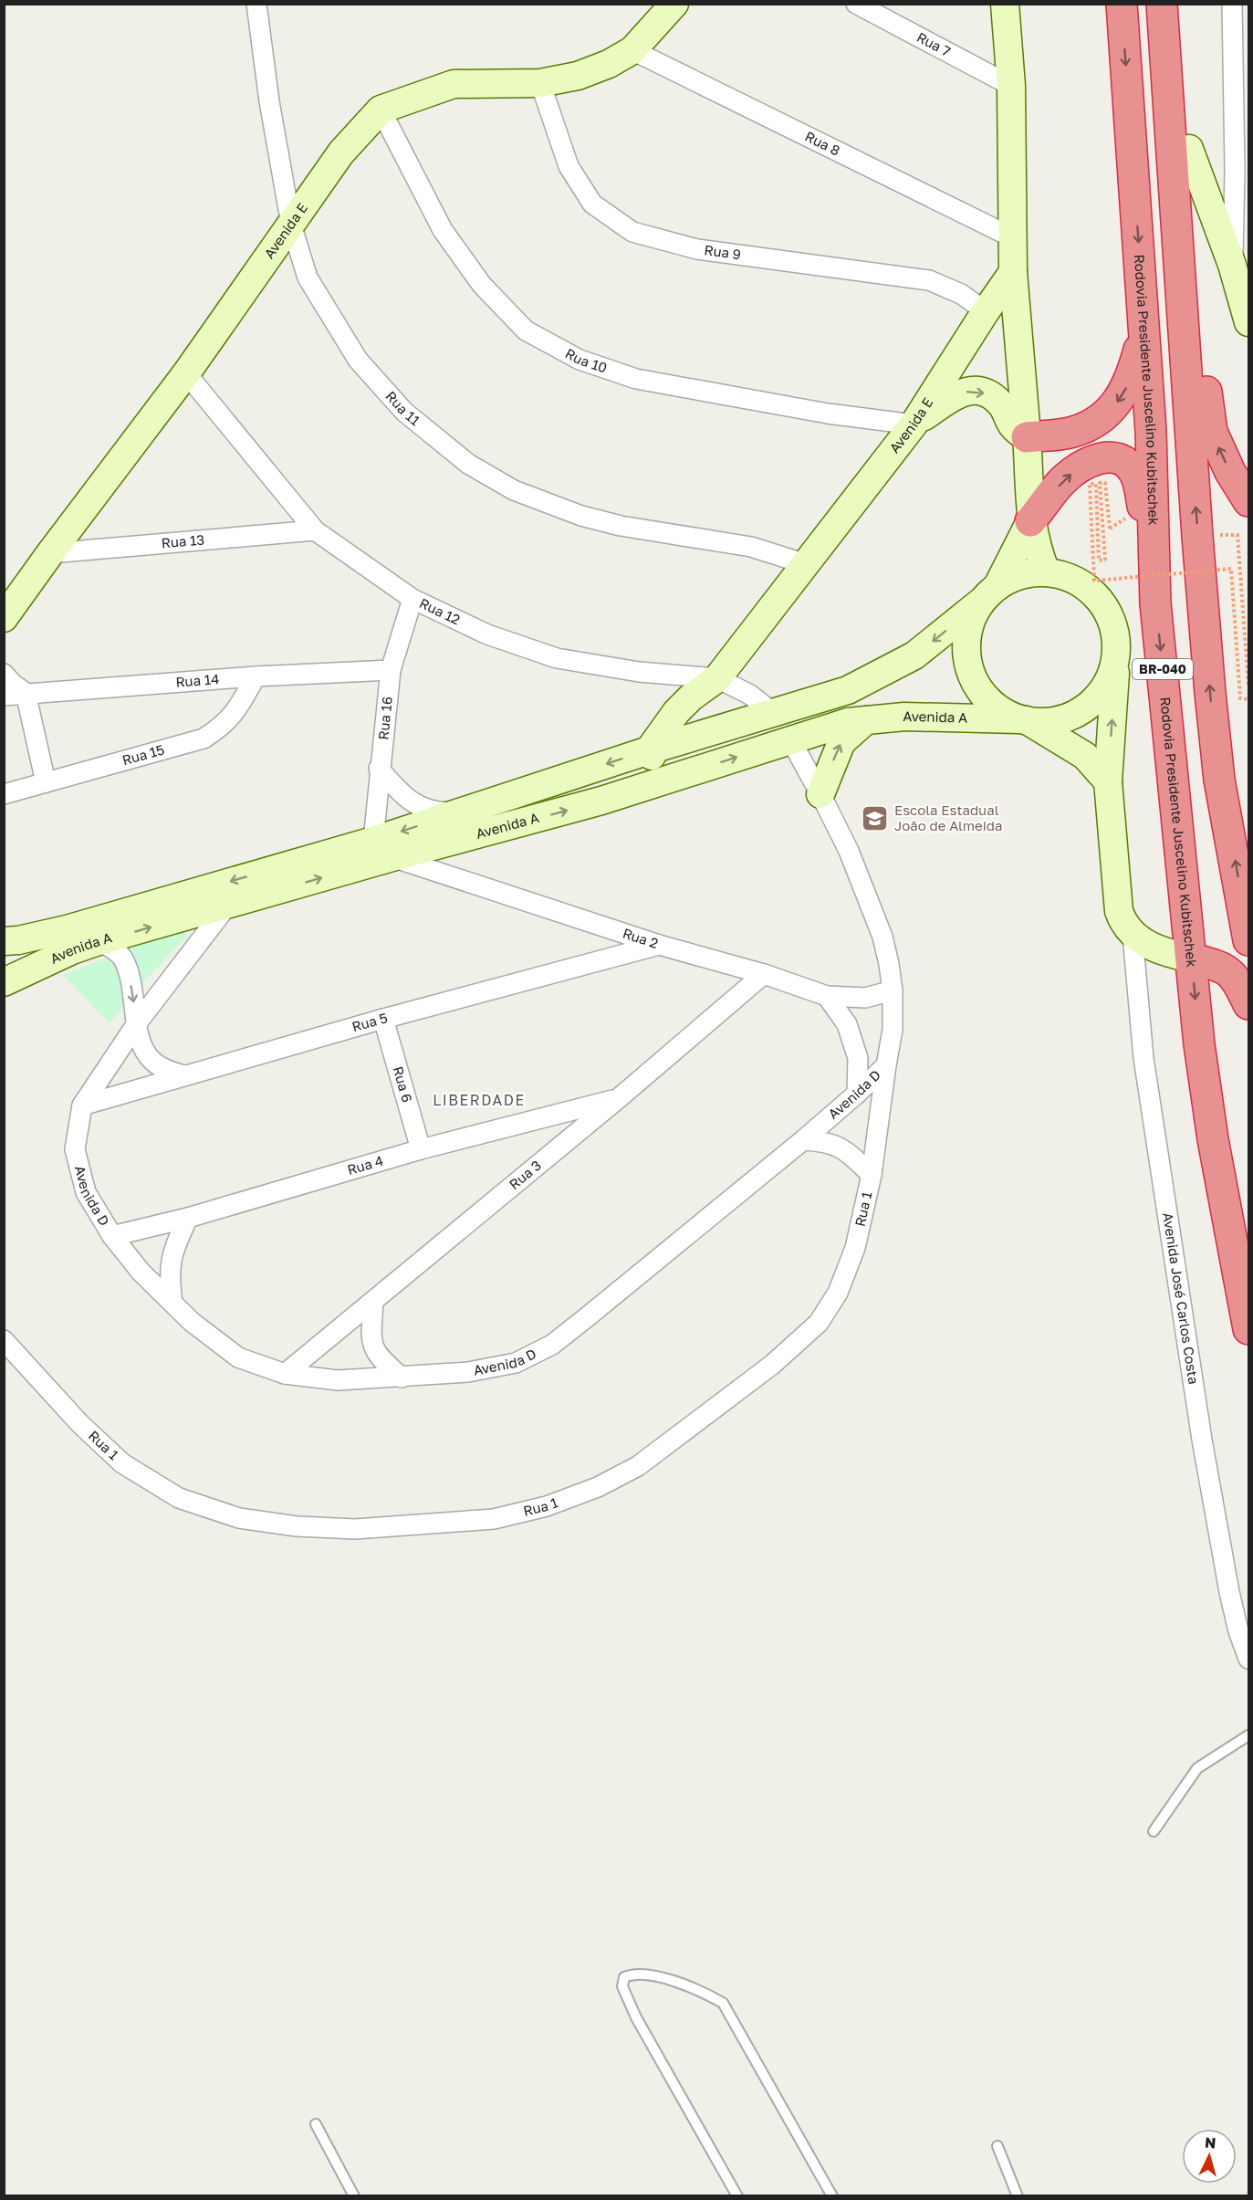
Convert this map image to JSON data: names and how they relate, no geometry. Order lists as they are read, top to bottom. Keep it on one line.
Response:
{"streets":{"highway":["Rodovia Presidente Juscelino Kubitschek","BR-040"],"street":["Rua 7","Rua 8","Avenida E","Rua 9","Rua 10","Rua 11","Rua 13","Rua 12","Rua 14","Avenida A","Rua 16","Rua 15","Rua 2","Rua 5","Rua 6","Avenida D","Rua 4","Rua 3","Rua 1","Avenida José Carlos Costa"]},"crossings":[["Rua 8","Avenida E"],["Avenida E","Rua 9"],["Avenida E","Rua 10"],["Avenida E","Rua 11"],["Avenida E","Rua 13"],["Avenida E","Rua 12"],["Avenida E","Avenida A"],["Rodovia Presidente Juscelino Kubitschek","Avenida José Carlos Costa"],["Rua 13","Rua 12"],["Rua 12","Avenida A"],["Rua 12","Rua 16"],["Rua 14","Rua 16"],["Rua 14","Rua 15"],["Avenida A","Rua 16"],["Avenida A","Rua 2"],["Avenida A","Avenida D"],["Avenida A","Avenida José Carlos Costa"],["Rua 16","Rua 2"],["Rua 2","Rua 5"],["Rua 2","Avenida D"],["Rua 2","Rua 3"],["Rua 5","Rua 6"],["Rua 5","Avenida D"],["Rua 6","Rua 4"],["Avenida D","Rua 4"],["Avenida D","Rua 3"],["Avenida D","Rua 1"],["Rua 4","Rua 3"]],"districts":["LIBERDADE"],"places":{"school or university":["Escola Estadual João de Almeida"]},"north":"top"}
